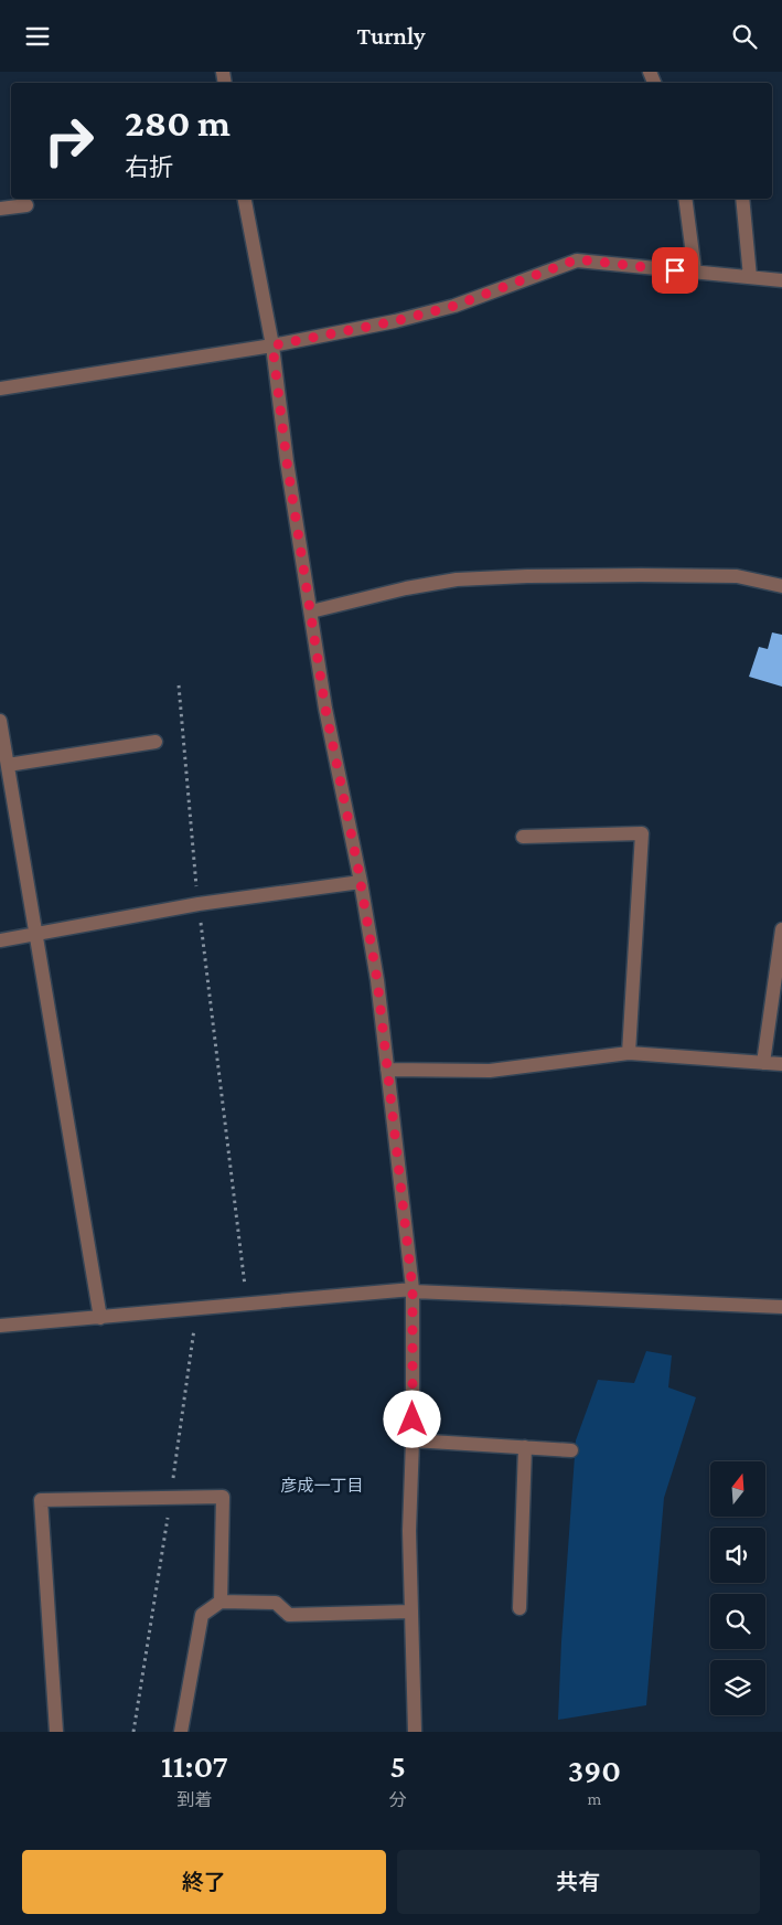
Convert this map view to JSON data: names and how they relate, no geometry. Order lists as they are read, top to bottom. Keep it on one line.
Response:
{"districts":["彦成一丁目"],"north":"top","page":{"header":"Turnly","turn":["280 m","右折"],"eta":["11:07","到着","5","分","390","m"],"buttons":["終了","共有"]}}
